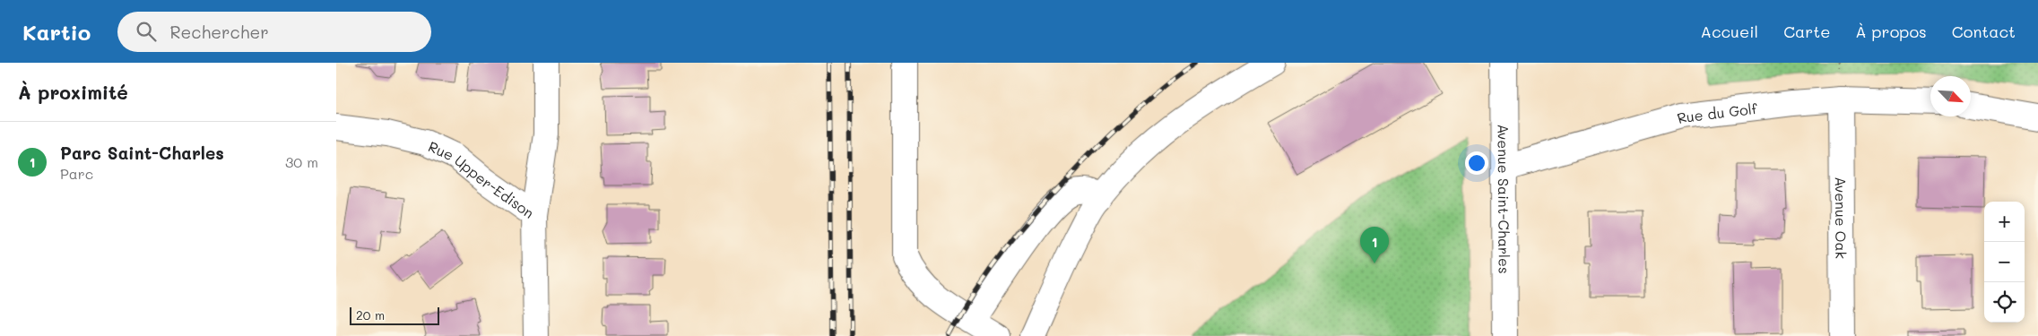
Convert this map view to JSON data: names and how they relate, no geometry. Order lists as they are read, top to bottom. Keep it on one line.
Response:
{"streets":{"street":["Rue du Golf","Rue Upper-Edison","Avenue Saint-Charles","Avenue Oak"]},"crossings":[["Rue du Golf","Avenue Saint-Charles"],["Rue du Golf","Avenue Oak"]],"scale_bar":"20 m","north":"bottom right","page":{"header":"Kartio","search":"Rechercher","nav":["Accueil","Carte","À propos","Contact"],"heading":"À proximité","list":[{"mark":"1","name":"Parc Saint-Charles","note":"Parc","value":"30 m"}],"map_buttons":["+","−"],"pins":"1","scale":"20 m"}}
